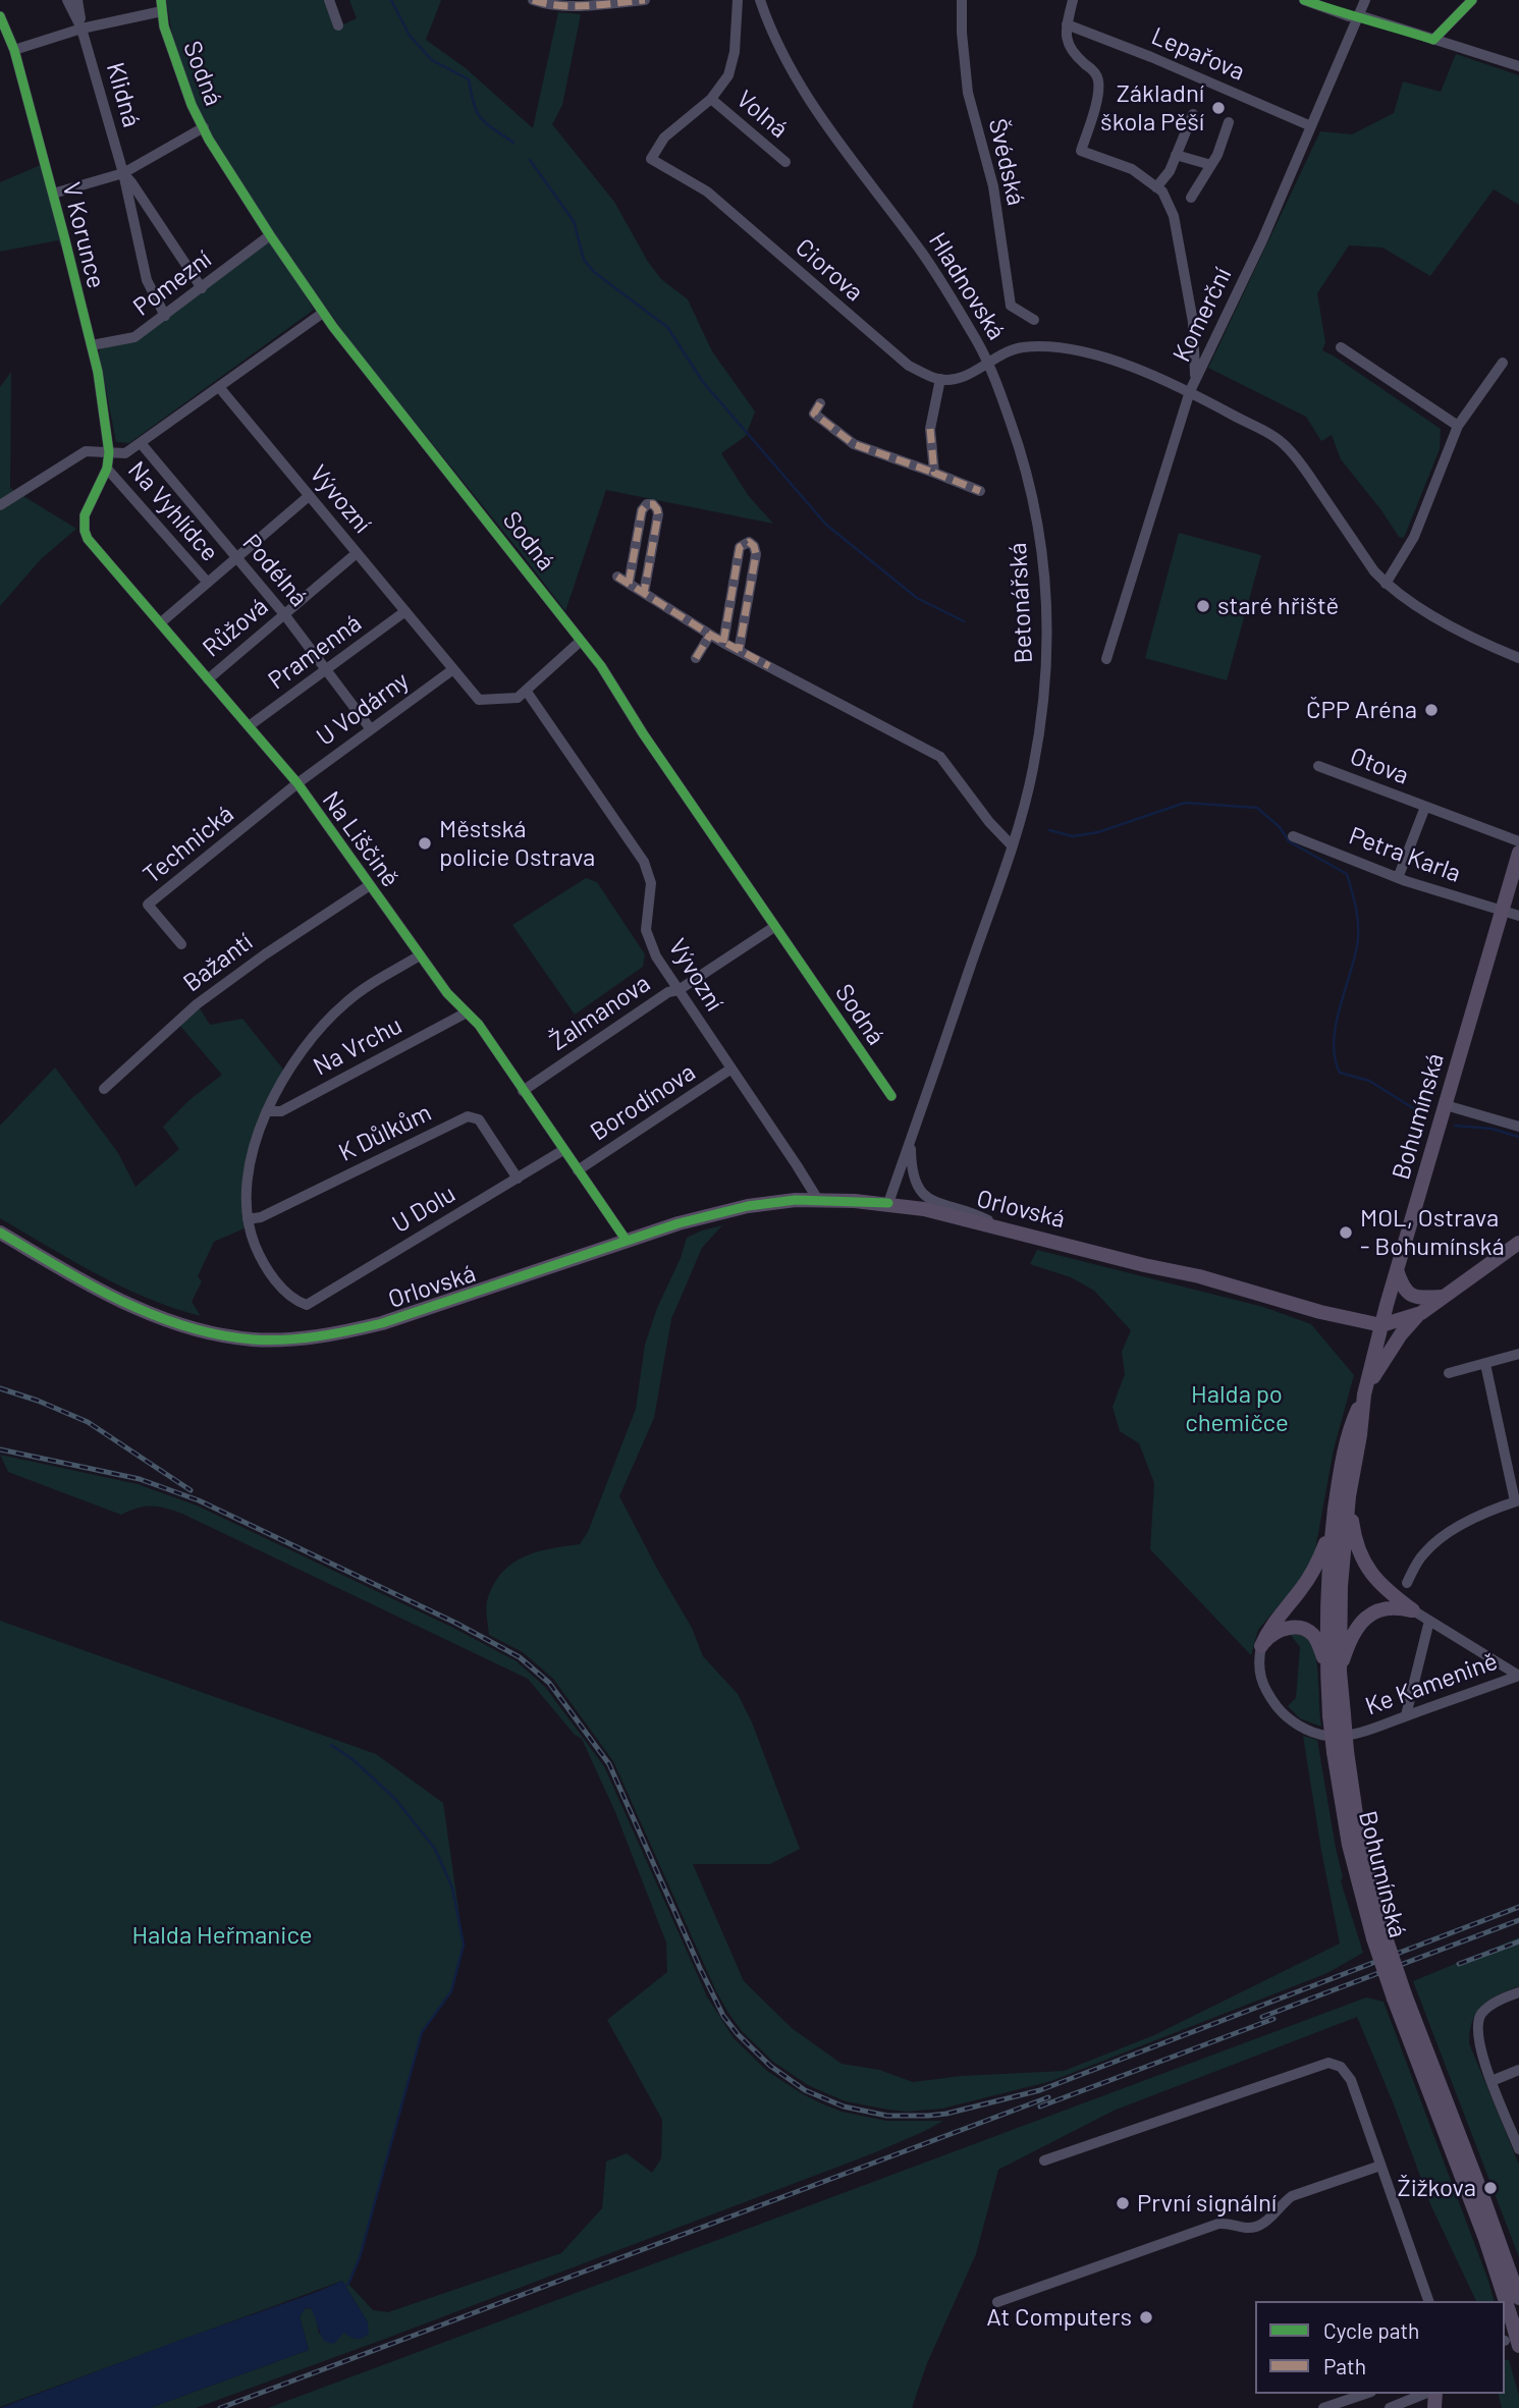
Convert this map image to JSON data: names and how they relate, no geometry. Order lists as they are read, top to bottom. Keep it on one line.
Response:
{"streets":{"main road":["Bohumínská","Orlovská"],"street":["Lepařova","Sodná","Klidná","Volná","Švédská","V Korunce","Ciorova","Pomezní","Hladnovská","Komerční","Vývozní","Na Vyhlídce","Podélná","Betonářská","Růžová","Pramenná","U Vodárny","Otova","Na Liščině","Technická","Petra Karla","Bažantí","Žalmanova","Na Vrchu","Borodínova","K Důlkům","U Dolu","Ke Kamenině"]},"crossings":[["Lepařova","Komerční"],["Sodná","Pomezní"],["Sodná","Žalmanova"],["Klidná","Pomezní"],["Volná","Ciorova"],["V Korunce","Pomezní"],["V Korunce","Na Vyhlídce"],["V Korunce","Na Liščině"],["Hladnovská","Komerční"],["Hladnovská","Betonářská"],["Vývozní","Růžová"],["Vývozní","Pramenná"],["Vývozní","U Vodárny"],["Vývozní","Žalmanova"],["Vývozní","Borodínova"],["Vývozní","Orlovská"],["Na Vyhlídce","Na Liščině"],["Podélná","Růžová"],["Podélná","Pramenná"],["Podélná","U Vodárny"],["Betonářská","Orlovská"],["Růžová","Na Liščině"],["Pramenná","Na Liščině"],["U Vodárny","Na Liščině"],["U Vodárny","Technická"],["Otova","Petra Karla"],["Na Liščině","Technická"],["Na Liščině","Bažantí"],["Na Liščině","Žalmanova"],["Na Liščině","Na Vrchu"],["Na Liščině","Borodínova"],["Na Liščině","U Dolu"],["Na Liščině","Orlovská"],["Petra Karla","Bohumínská"],["Bohumínská","Orlovská"],["K Důlkům","U Dolu"]],"parks":["Halda po chemičce","Halda Heřmanice"],"places":["Základní škola Pěší","staré hřiště","ČPP Aréna","Městská policie Ostrava","MOL, Ostrava - Bohumínská","Žižkova","První signální","At Computers"],"legend":["Cycle path","Path"]}
